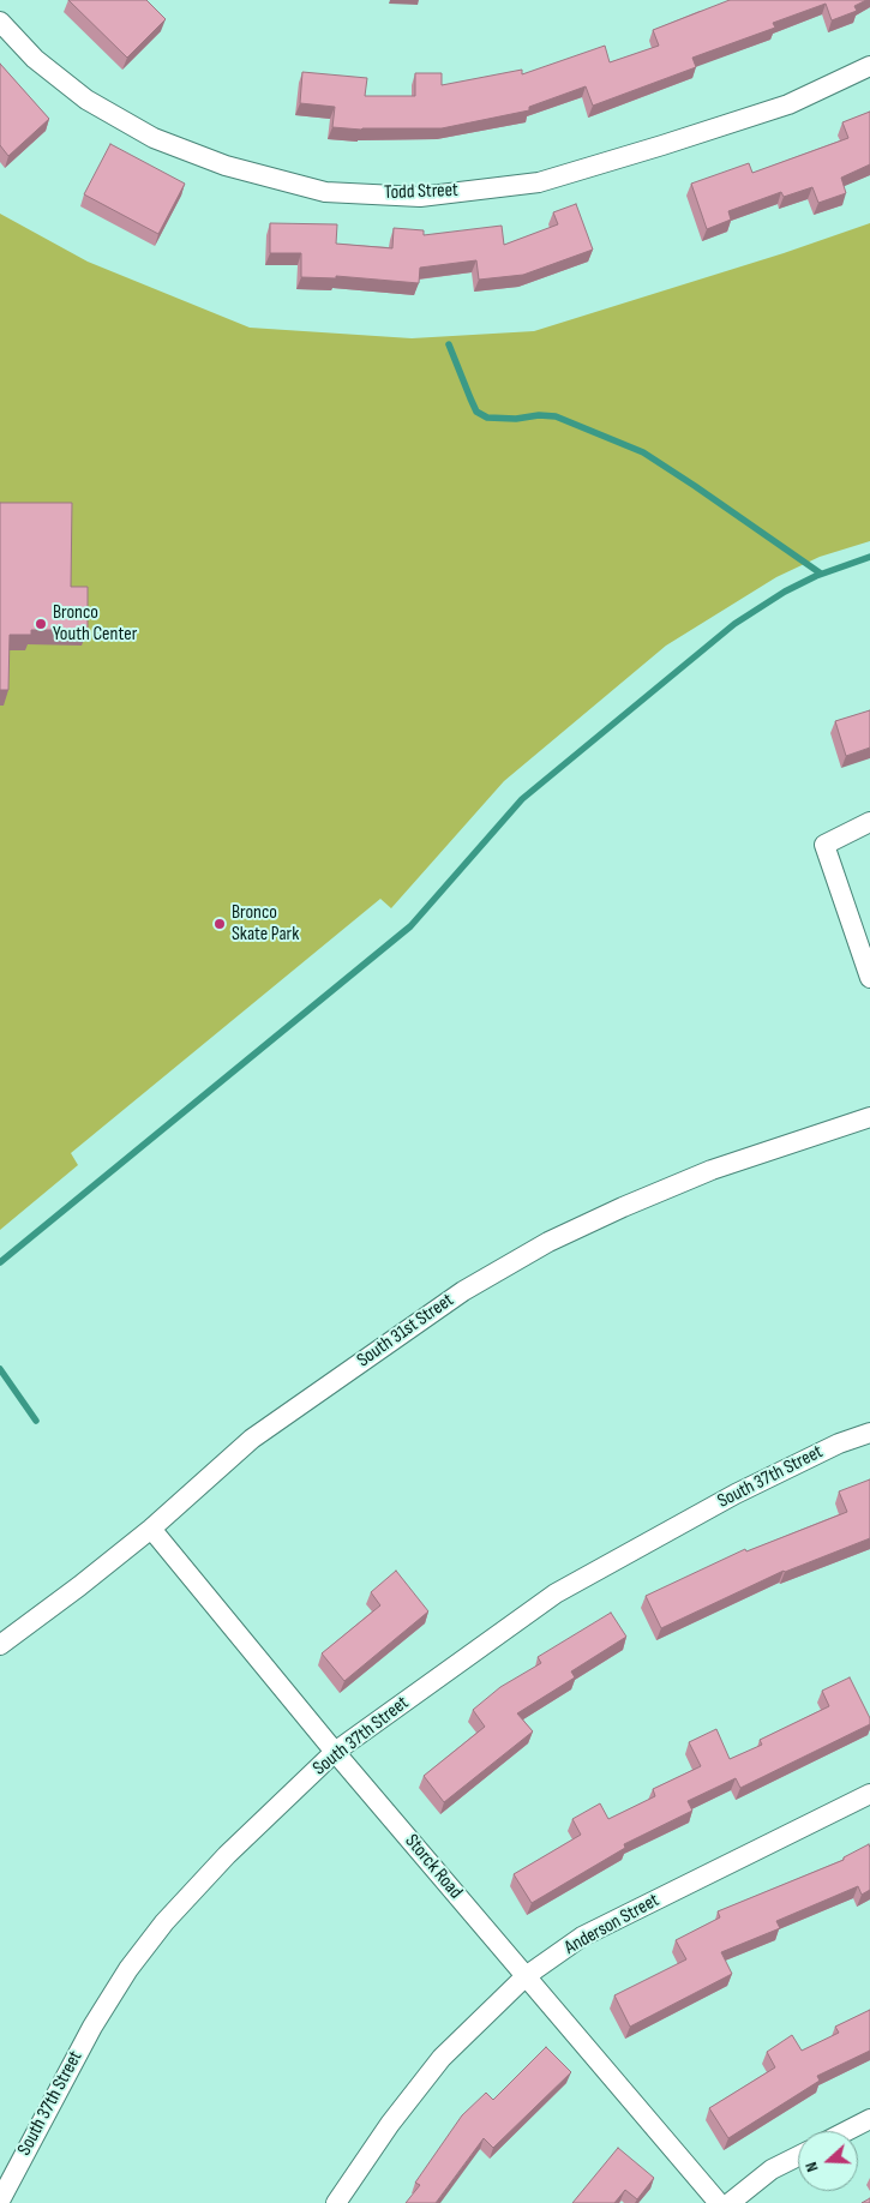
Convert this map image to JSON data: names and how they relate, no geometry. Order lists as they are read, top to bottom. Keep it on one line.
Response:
{"streets":{"street":["Todd Street","South 31st Street","South 37th Street","Storck Road","Anderson Street"]},"crossings":[["South 31st Street","Storck Road"],["South 37th Street","Storck Road"],["Storck Road","Anderson Street"]],"places":["Bronco Youth Center","Bronco Skate Park"],"north":"left"}
